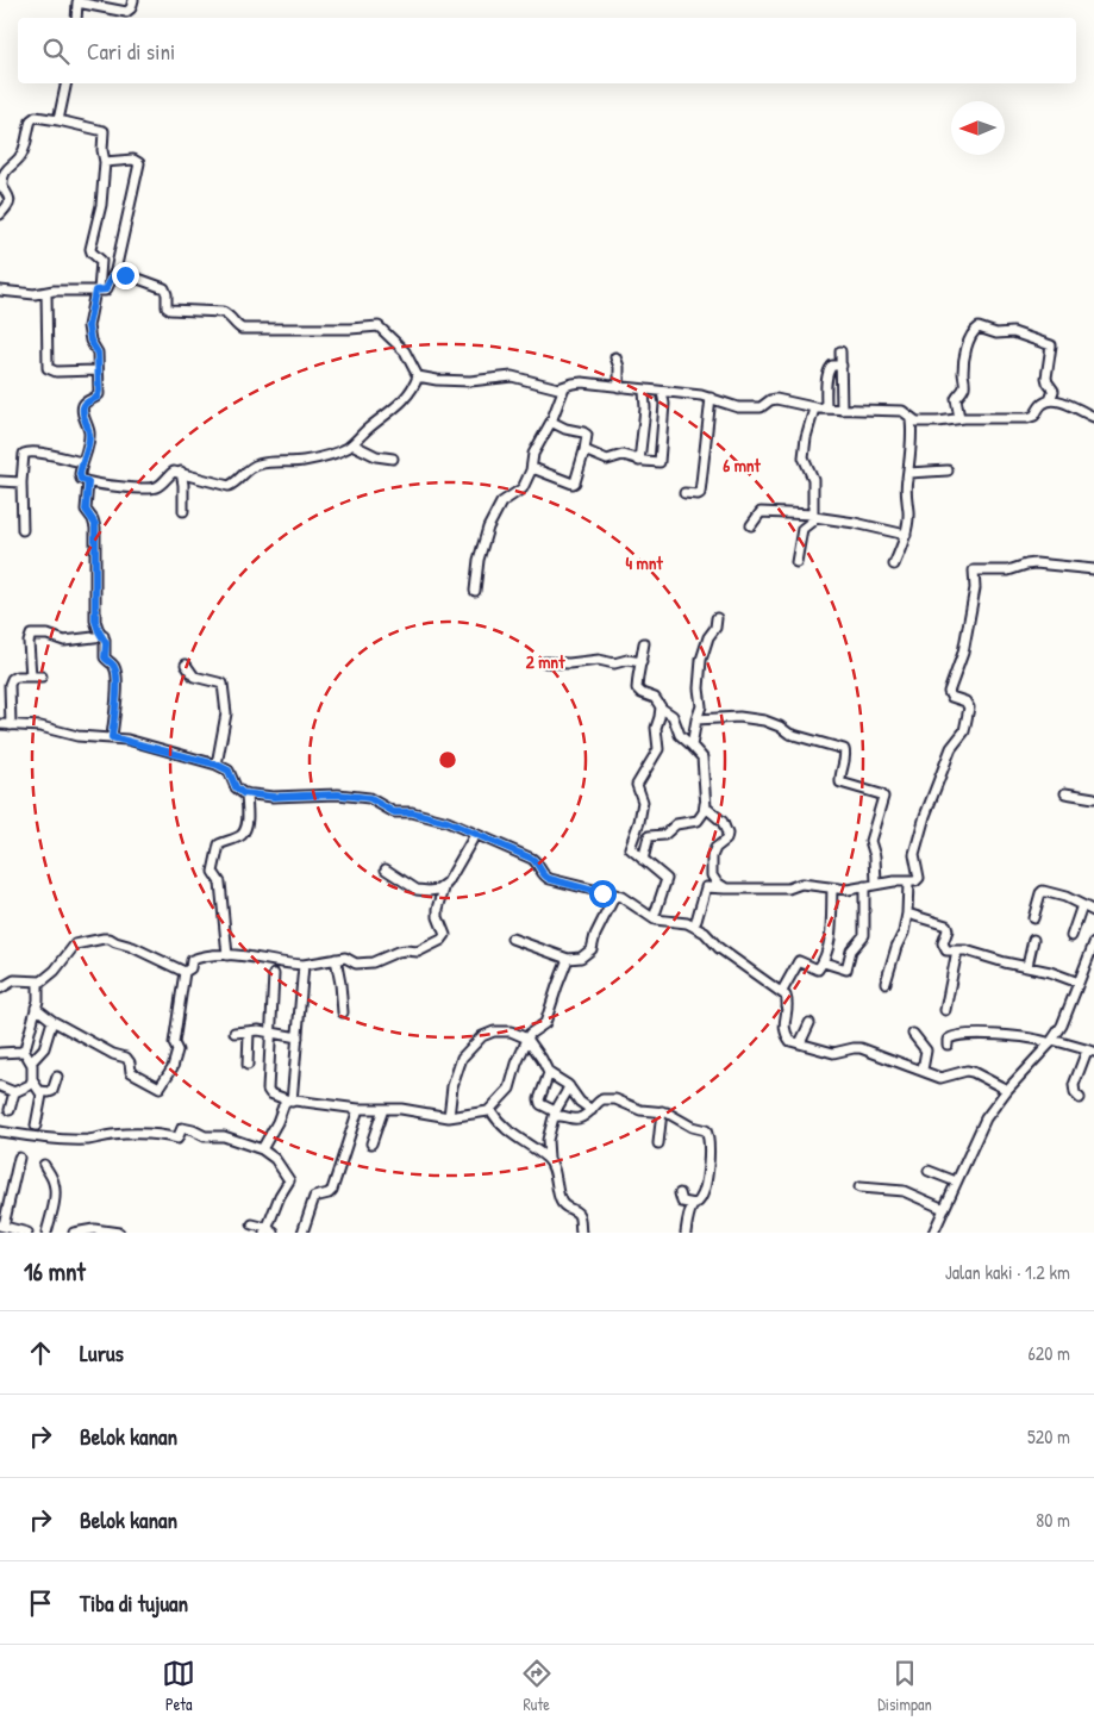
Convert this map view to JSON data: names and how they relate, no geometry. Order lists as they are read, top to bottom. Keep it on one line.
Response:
{"north":"left","page":{"search":"Cari di sini","heading":["16 mnt","Jalan kaki · 1.2 km"],"list":[["Lurus","620 m"],["Belok kanan","520 m"],["Belok kanan","80 m"],"Tiba di tujuan"],"nav":["Peta","Rute","Disimpan"]},"rings":["6 mnt","4 mnt","2 mnt"]}
